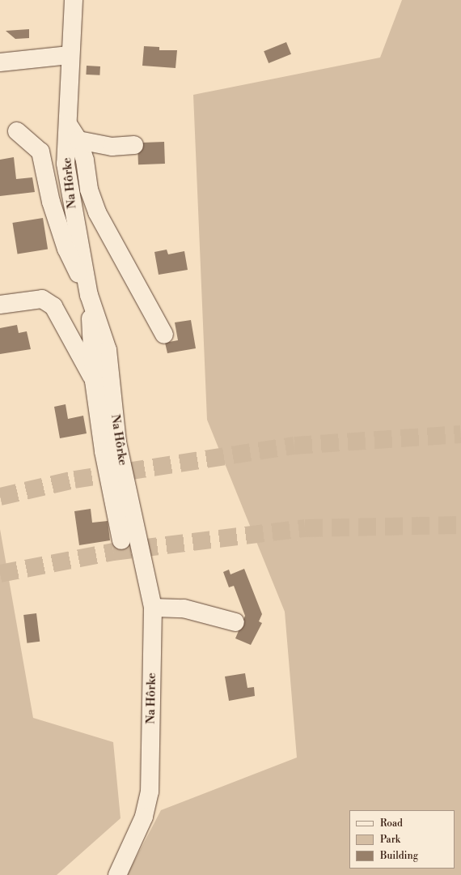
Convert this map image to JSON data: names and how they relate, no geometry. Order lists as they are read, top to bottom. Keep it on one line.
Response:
{"streets":{"street":["Na Hôrke"]},"legend":["Road","Park","Building"]}
